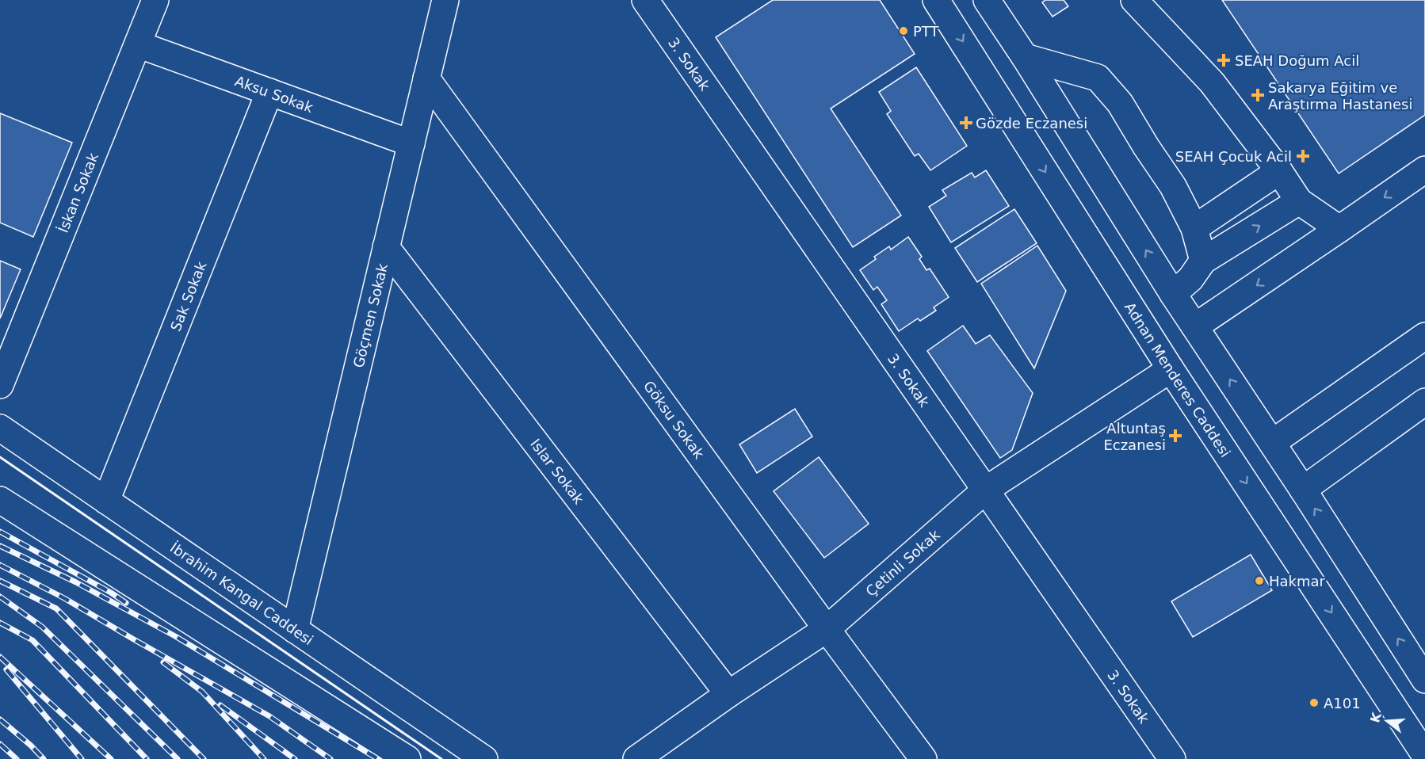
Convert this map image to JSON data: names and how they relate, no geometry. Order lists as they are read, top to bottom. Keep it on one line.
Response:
{"streets":{"street":["3. Sokak","Aksu Sokak","İskan Sokak","Sak Sokak","Göçmen Sokak","Adnan Menderes Caddesi","Göksu Sokak","Islar Sokak","Çetinli Sokak","İbrahim Kangal Caddesi"]},"crossings":[["3. Sokak","Çetinli Sokak"],["Aksu Sokak","İskan Sokak"],["Aksu Sokak","Sak Sokak"],["Aksu Sokak","Göçmen Sokak"],["Sak Sokak","İbrahim Kangal Caddesi"],["Göçmen Sokak","Göksu Sokak"],["Göçmen Sokak","Islar Sokak"],["Göçmen Sokak","İbrahim Kangal Caddesi"],["Adnan Menderes Caddesi","Çetinli Sokak"],["Göksu Sokak","Çetinli Sokak"],["Islar Sokak","Çetinli Sokak"]],"places":{"other":["PTT","Hakmar","A101"],"health":["SEAH Doğum Acil","Sakarya Eğitim ve Araştırma Hastanesi","Gözde Eczanesi","SEAH Çocuk Acil","Altuntaş Eczanesi"]},"north":"left"}
